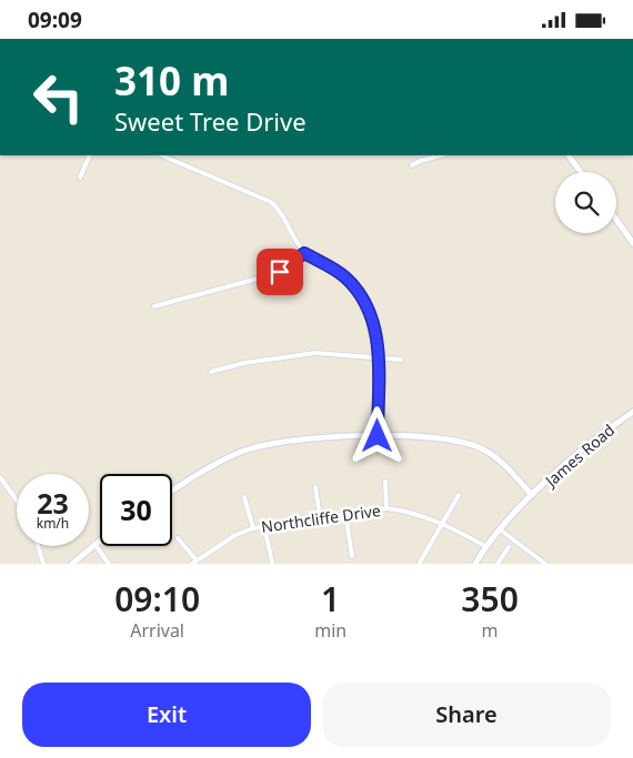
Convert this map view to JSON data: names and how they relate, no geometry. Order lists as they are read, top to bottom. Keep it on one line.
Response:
{"streets":{"street":["James Road","Northcliffe Drive"]},"page":{"status":"09:09","turn":["310 m","Sweet Tree Drive"],"speed":"23 km/h","limit":"30","eta":["09:10","Arrival","1","min","350","m"],"buttons":["Exit","Share"]}}
